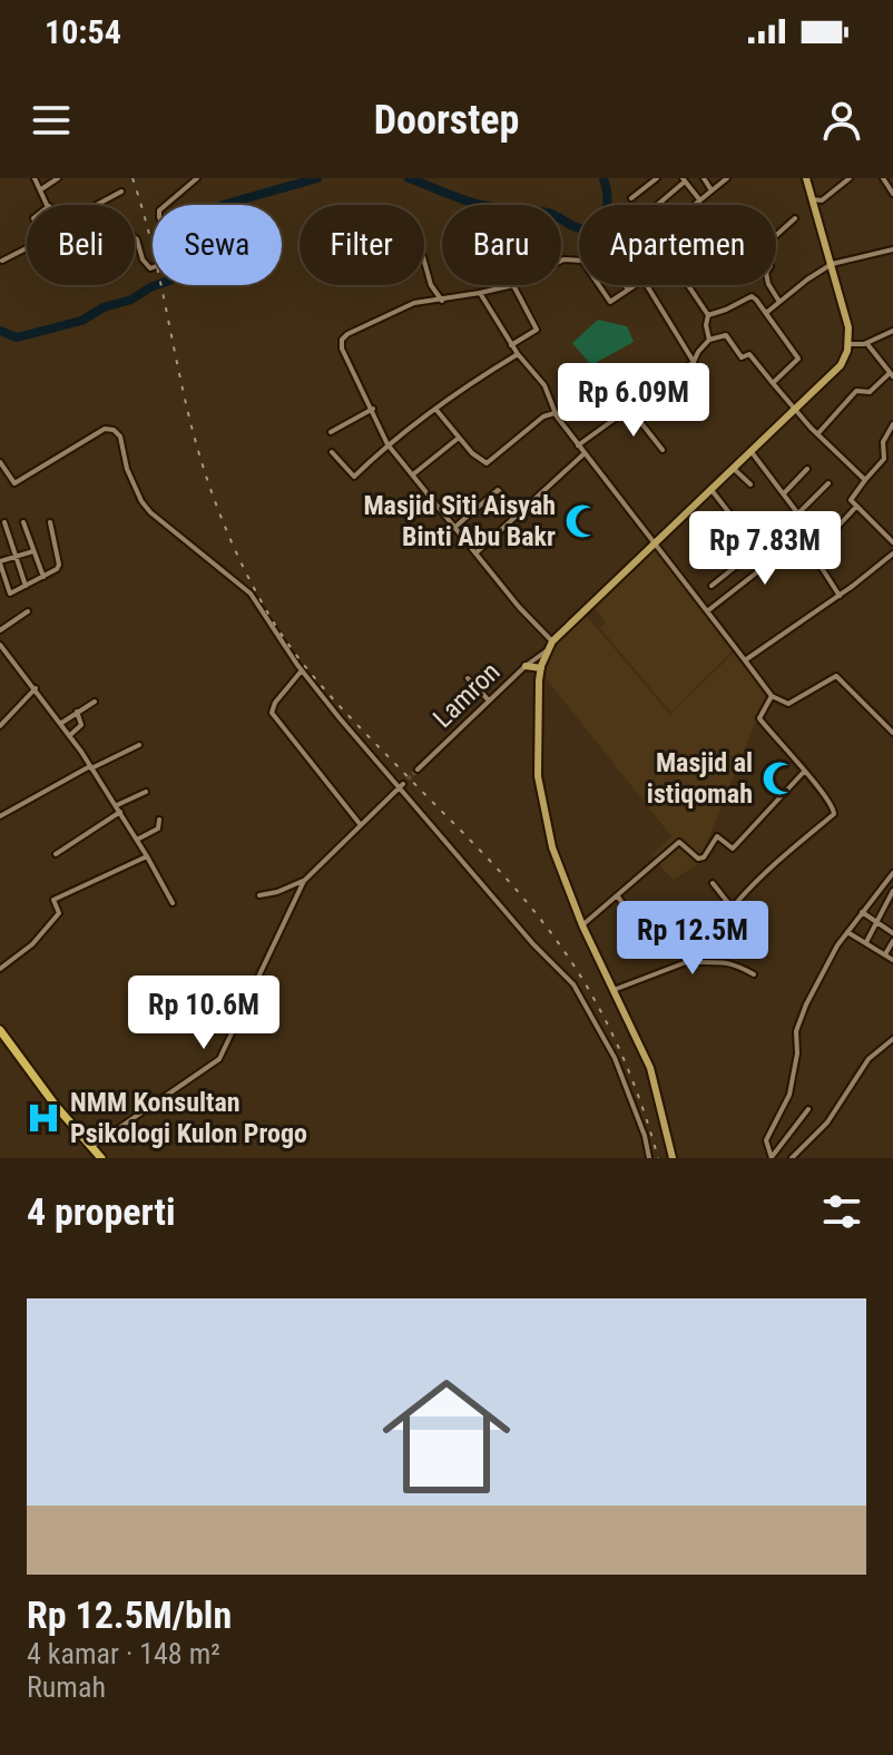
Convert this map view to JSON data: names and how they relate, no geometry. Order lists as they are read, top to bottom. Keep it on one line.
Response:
{"streets":{"street":["Lamron"]},"places":{"mosque":["Masjid Siti Aisyah Binti Abu Bakr","Masjid al istiqomah"],"hospital":["NMM Konsultan Psikologi Kulon Progo"]},"page":{"status":"10:54","header":"Doorstep","chip":["Beli","Sewa","Filter","Baru","Apartemen"],"price":["Rp 6.09M","Rp 7.83M","Rp 12.5M","Rp 10.6M"],"heading":"4 properti","list":[{"name":"Rp 12.5M/bln","note":"4 kamar · 148 m² · Rumah"}]}}
